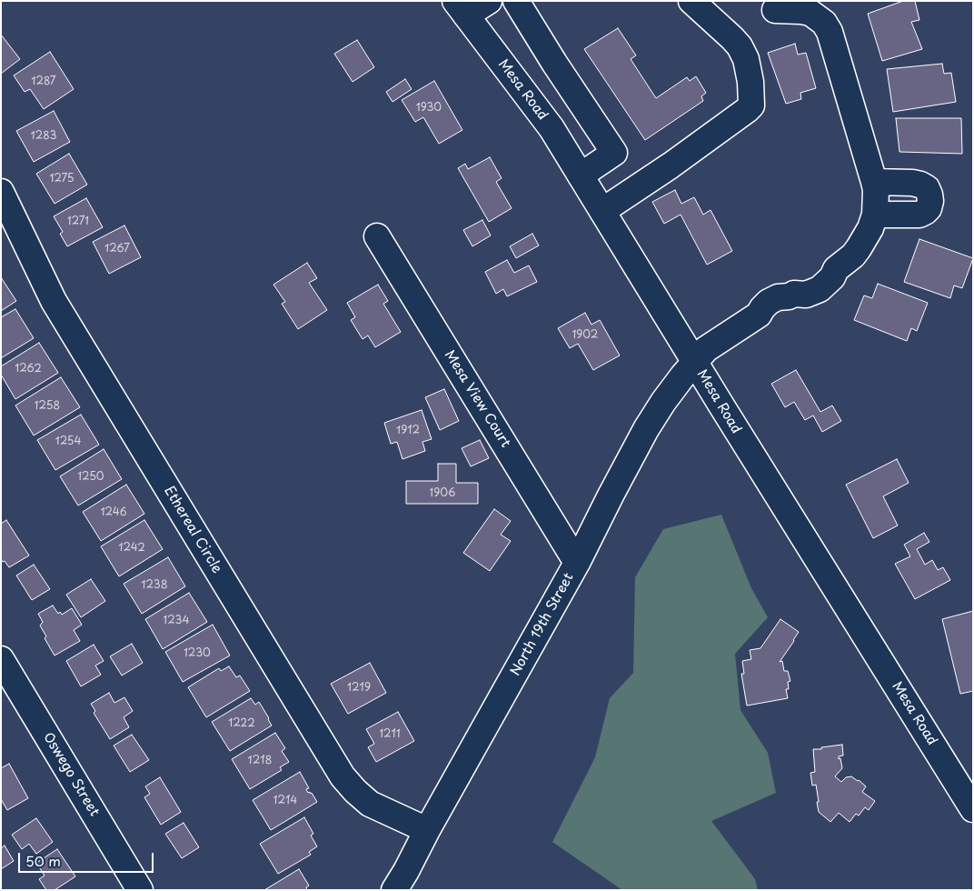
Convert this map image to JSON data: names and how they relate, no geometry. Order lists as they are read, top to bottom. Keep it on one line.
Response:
{"streets":{"street":["Mesa Road","Mesa View Court","Ethereal Circle","North 19th Street","Oswego Street"]},"crossings":[["Mesa Road","North 19th Street"],["Mesa View Court","North 19th Street"],["Ethereal Circle","North 19th Street"]],"house_numbers":["1287","1930","1283","1275","1271","1267","1902","1262","1258","1912","1254","1250","1906","1246","1242","1238","1234","1230","1219","1222","1211","1218","1214"],"scale_bar":"50 m"}
